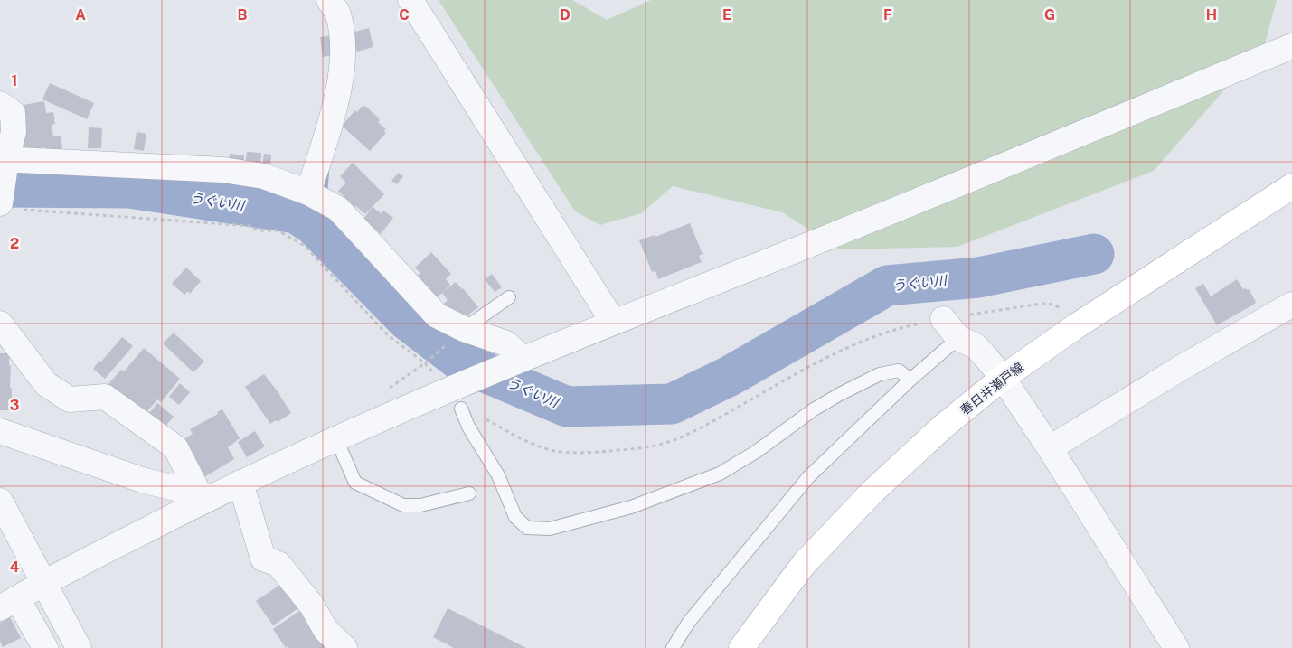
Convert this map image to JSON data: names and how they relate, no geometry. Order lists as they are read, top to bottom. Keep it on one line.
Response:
{"streets":{"main road":["春日井瀬戸線"]},"water":["うぐい川"],"grid":{"columns":["A","B","C","D","E","F","G","H"],"rows":["1","2","3","4"]}}
